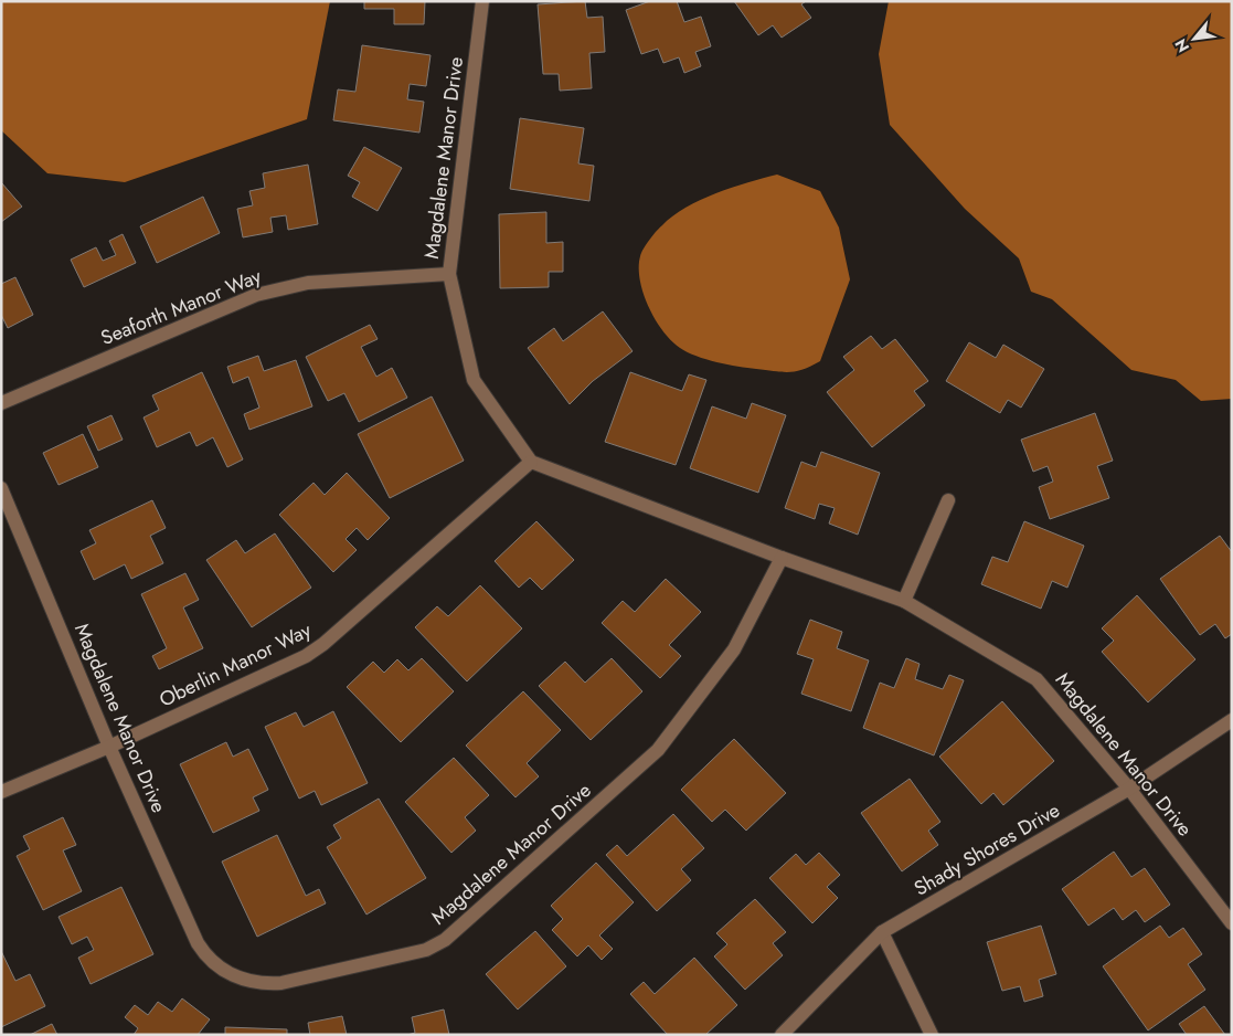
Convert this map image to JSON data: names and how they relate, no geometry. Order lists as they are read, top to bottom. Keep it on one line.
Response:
{"streets":{"street":["Magdalene Manor Drive","Seaforth Manor Way","Oberlin Manor Way","Shady Shores Drive"]},"crossings":[["Magdalene Manor Drive","Seaforth Manor Way"],["Magdalene Manor Drive","Oberlin Manor Way"],["Magdalene Manor Drive","Shady Shores Drive"]],"north":"bottom left"}
